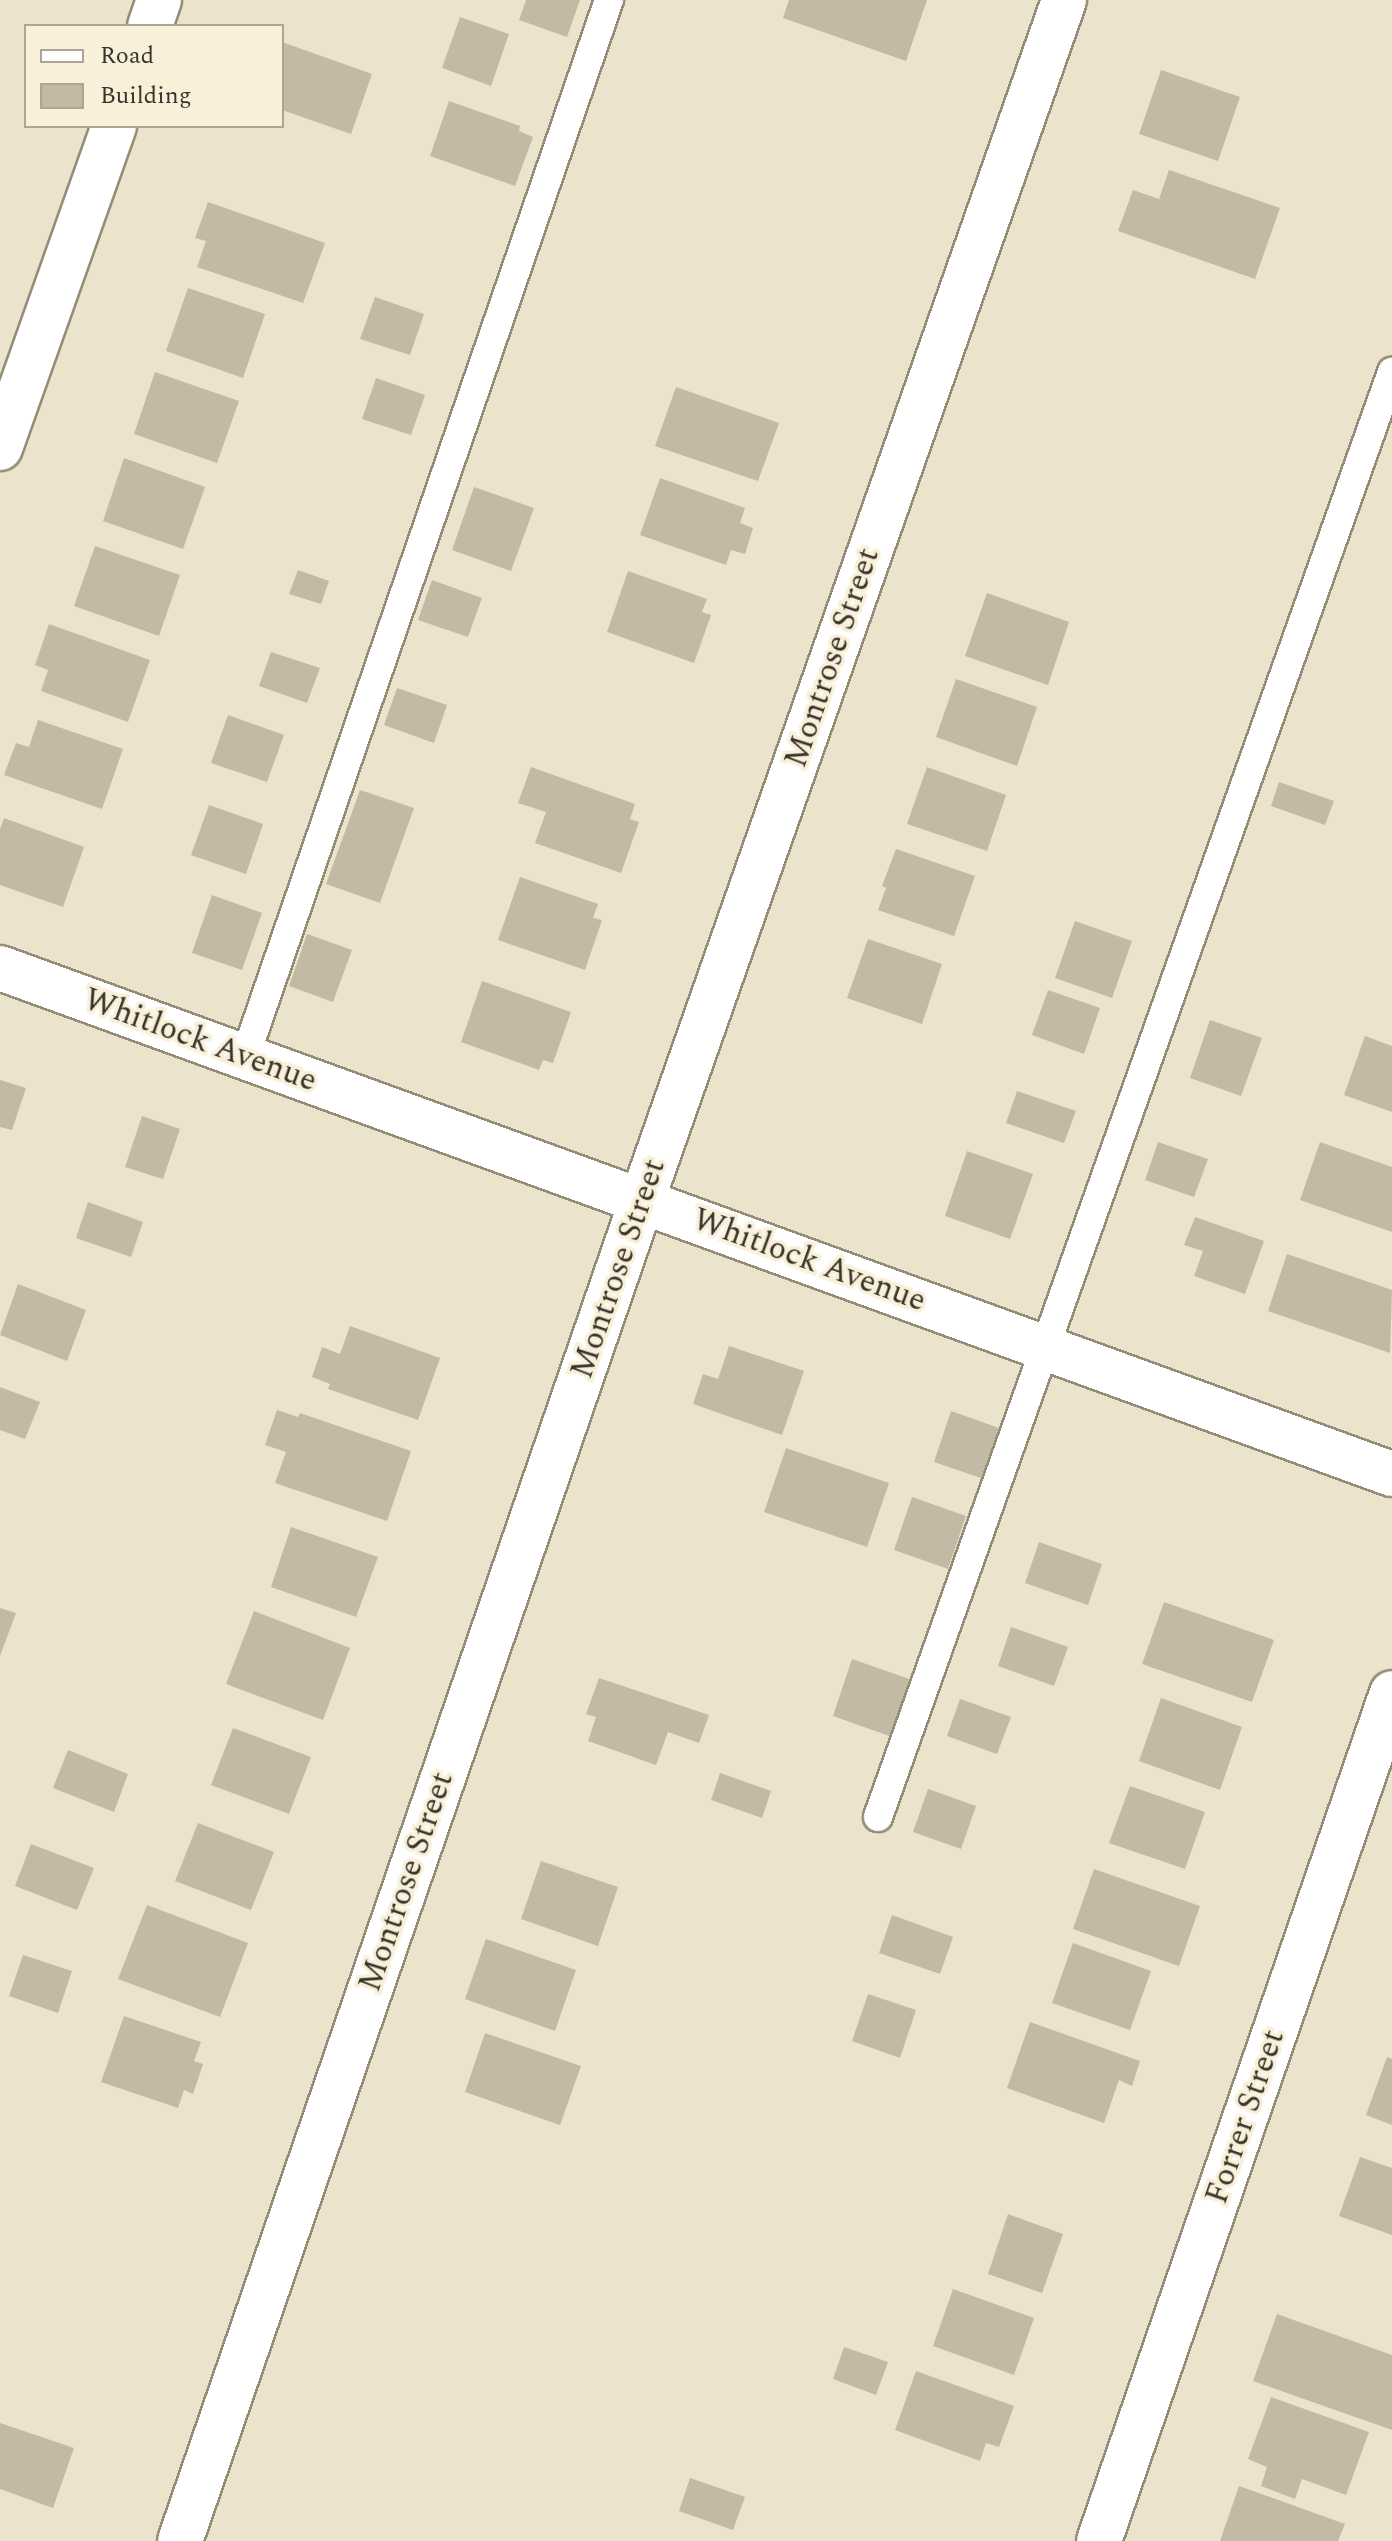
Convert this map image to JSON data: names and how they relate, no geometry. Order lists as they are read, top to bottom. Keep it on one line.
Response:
{"streets":{"street":["Montrose Street","Whitlock Avenue","Forrer Street"]},"crossings":[["Montrose Street","Whitlock Avenue"]],"legend":["Road","Building"]}
